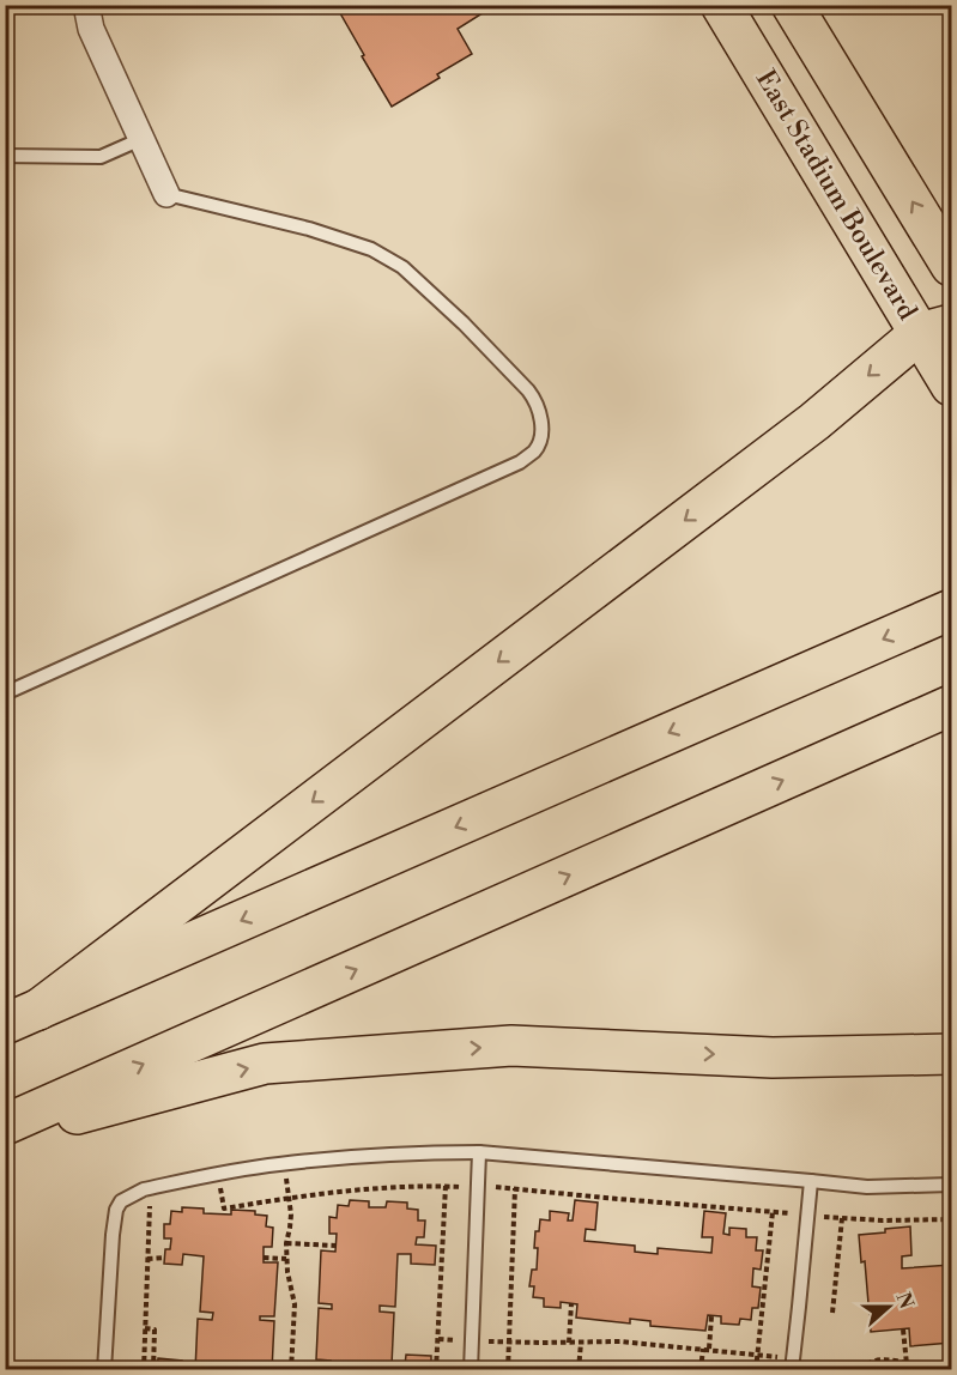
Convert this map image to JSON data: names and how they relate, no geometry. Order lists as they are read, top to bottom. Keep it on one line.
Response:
{"streets":{"main road":["East Stadium Boulevard"]},"north":"right"}
